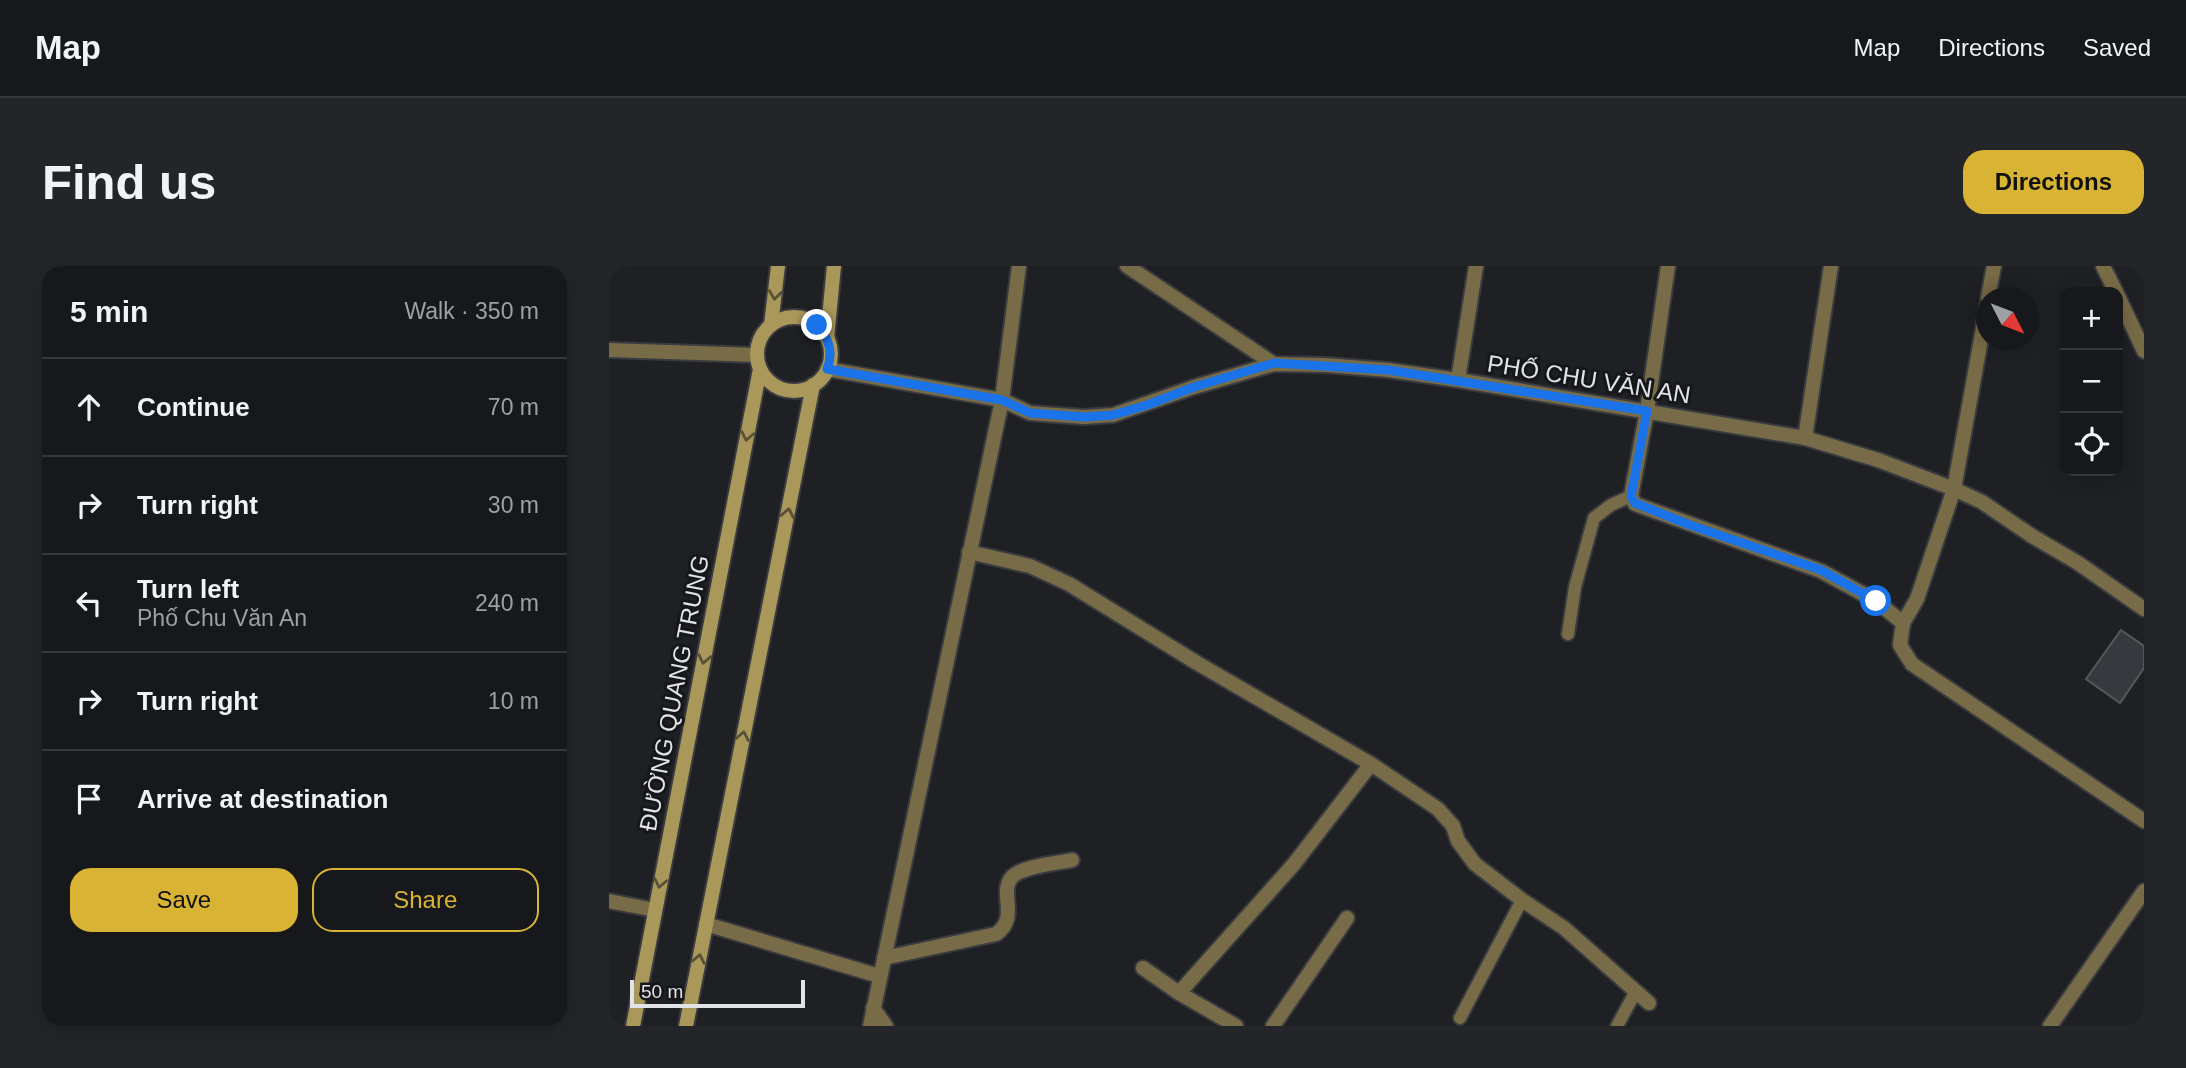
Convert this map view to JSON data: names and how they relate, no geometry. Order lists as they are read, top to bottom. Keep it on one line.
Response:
{"streets":{"main road":["ĐƯỜNG QUANG TRUNG"],"street":["PHỐ CHU VĂN AN"]},"crossings":[["PHỐ CHU VĂN AN","ĐƯỜNG QUANG TRUNG"]],"scale_bar":"50 m","north":"bottom right","page":{"header":"Map","nav":["Map","Directions","Saved"],"buttons":["Directions",["Save","Share"]],"title":"Find us","heading":["5 min","Walk · 350 m"],"map_buttons":["+","−"],"list":[["Continue","70 m"],["Turn right","30 m"],["Turn left","Phố Chu Văn An","240 m"],["Turn right","10 m"],"Arrive at destination"],"scale":"50 m"}}
